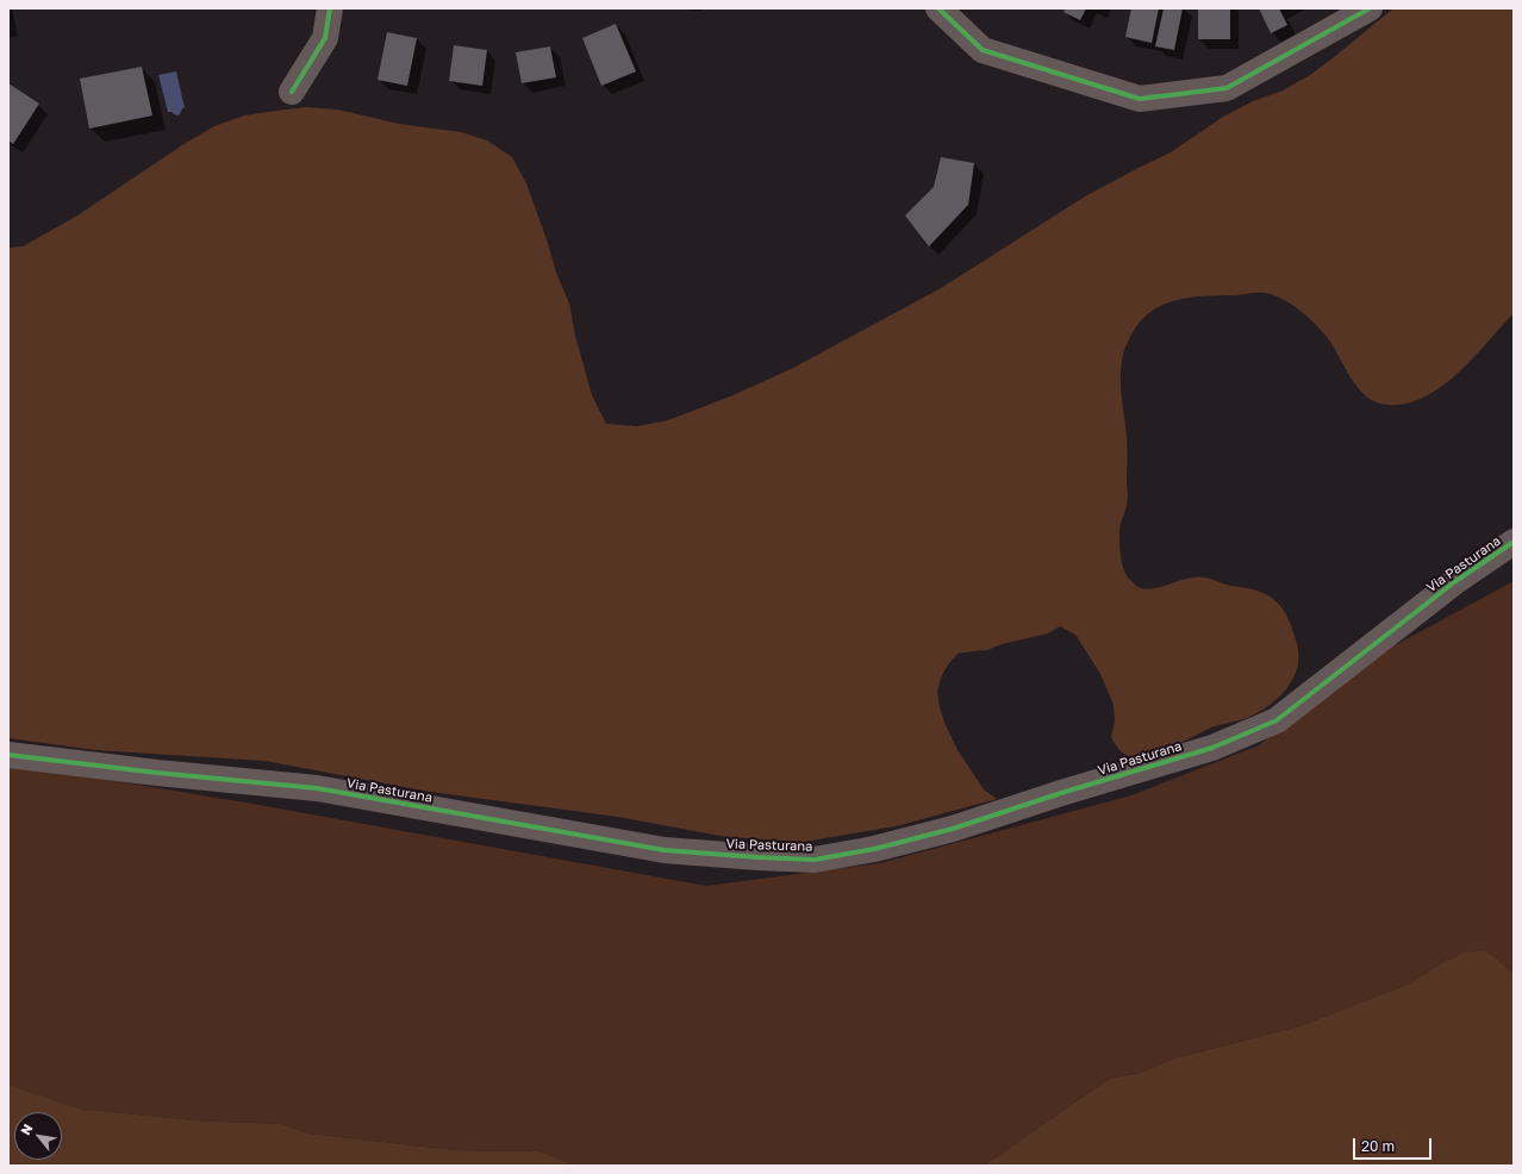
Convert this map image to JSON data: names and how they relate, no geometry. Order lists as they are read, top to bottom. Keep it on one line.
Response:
{"streets":{"street":["Via Pasturana"]},"scale_bar":"20 m","north":"top left"}
